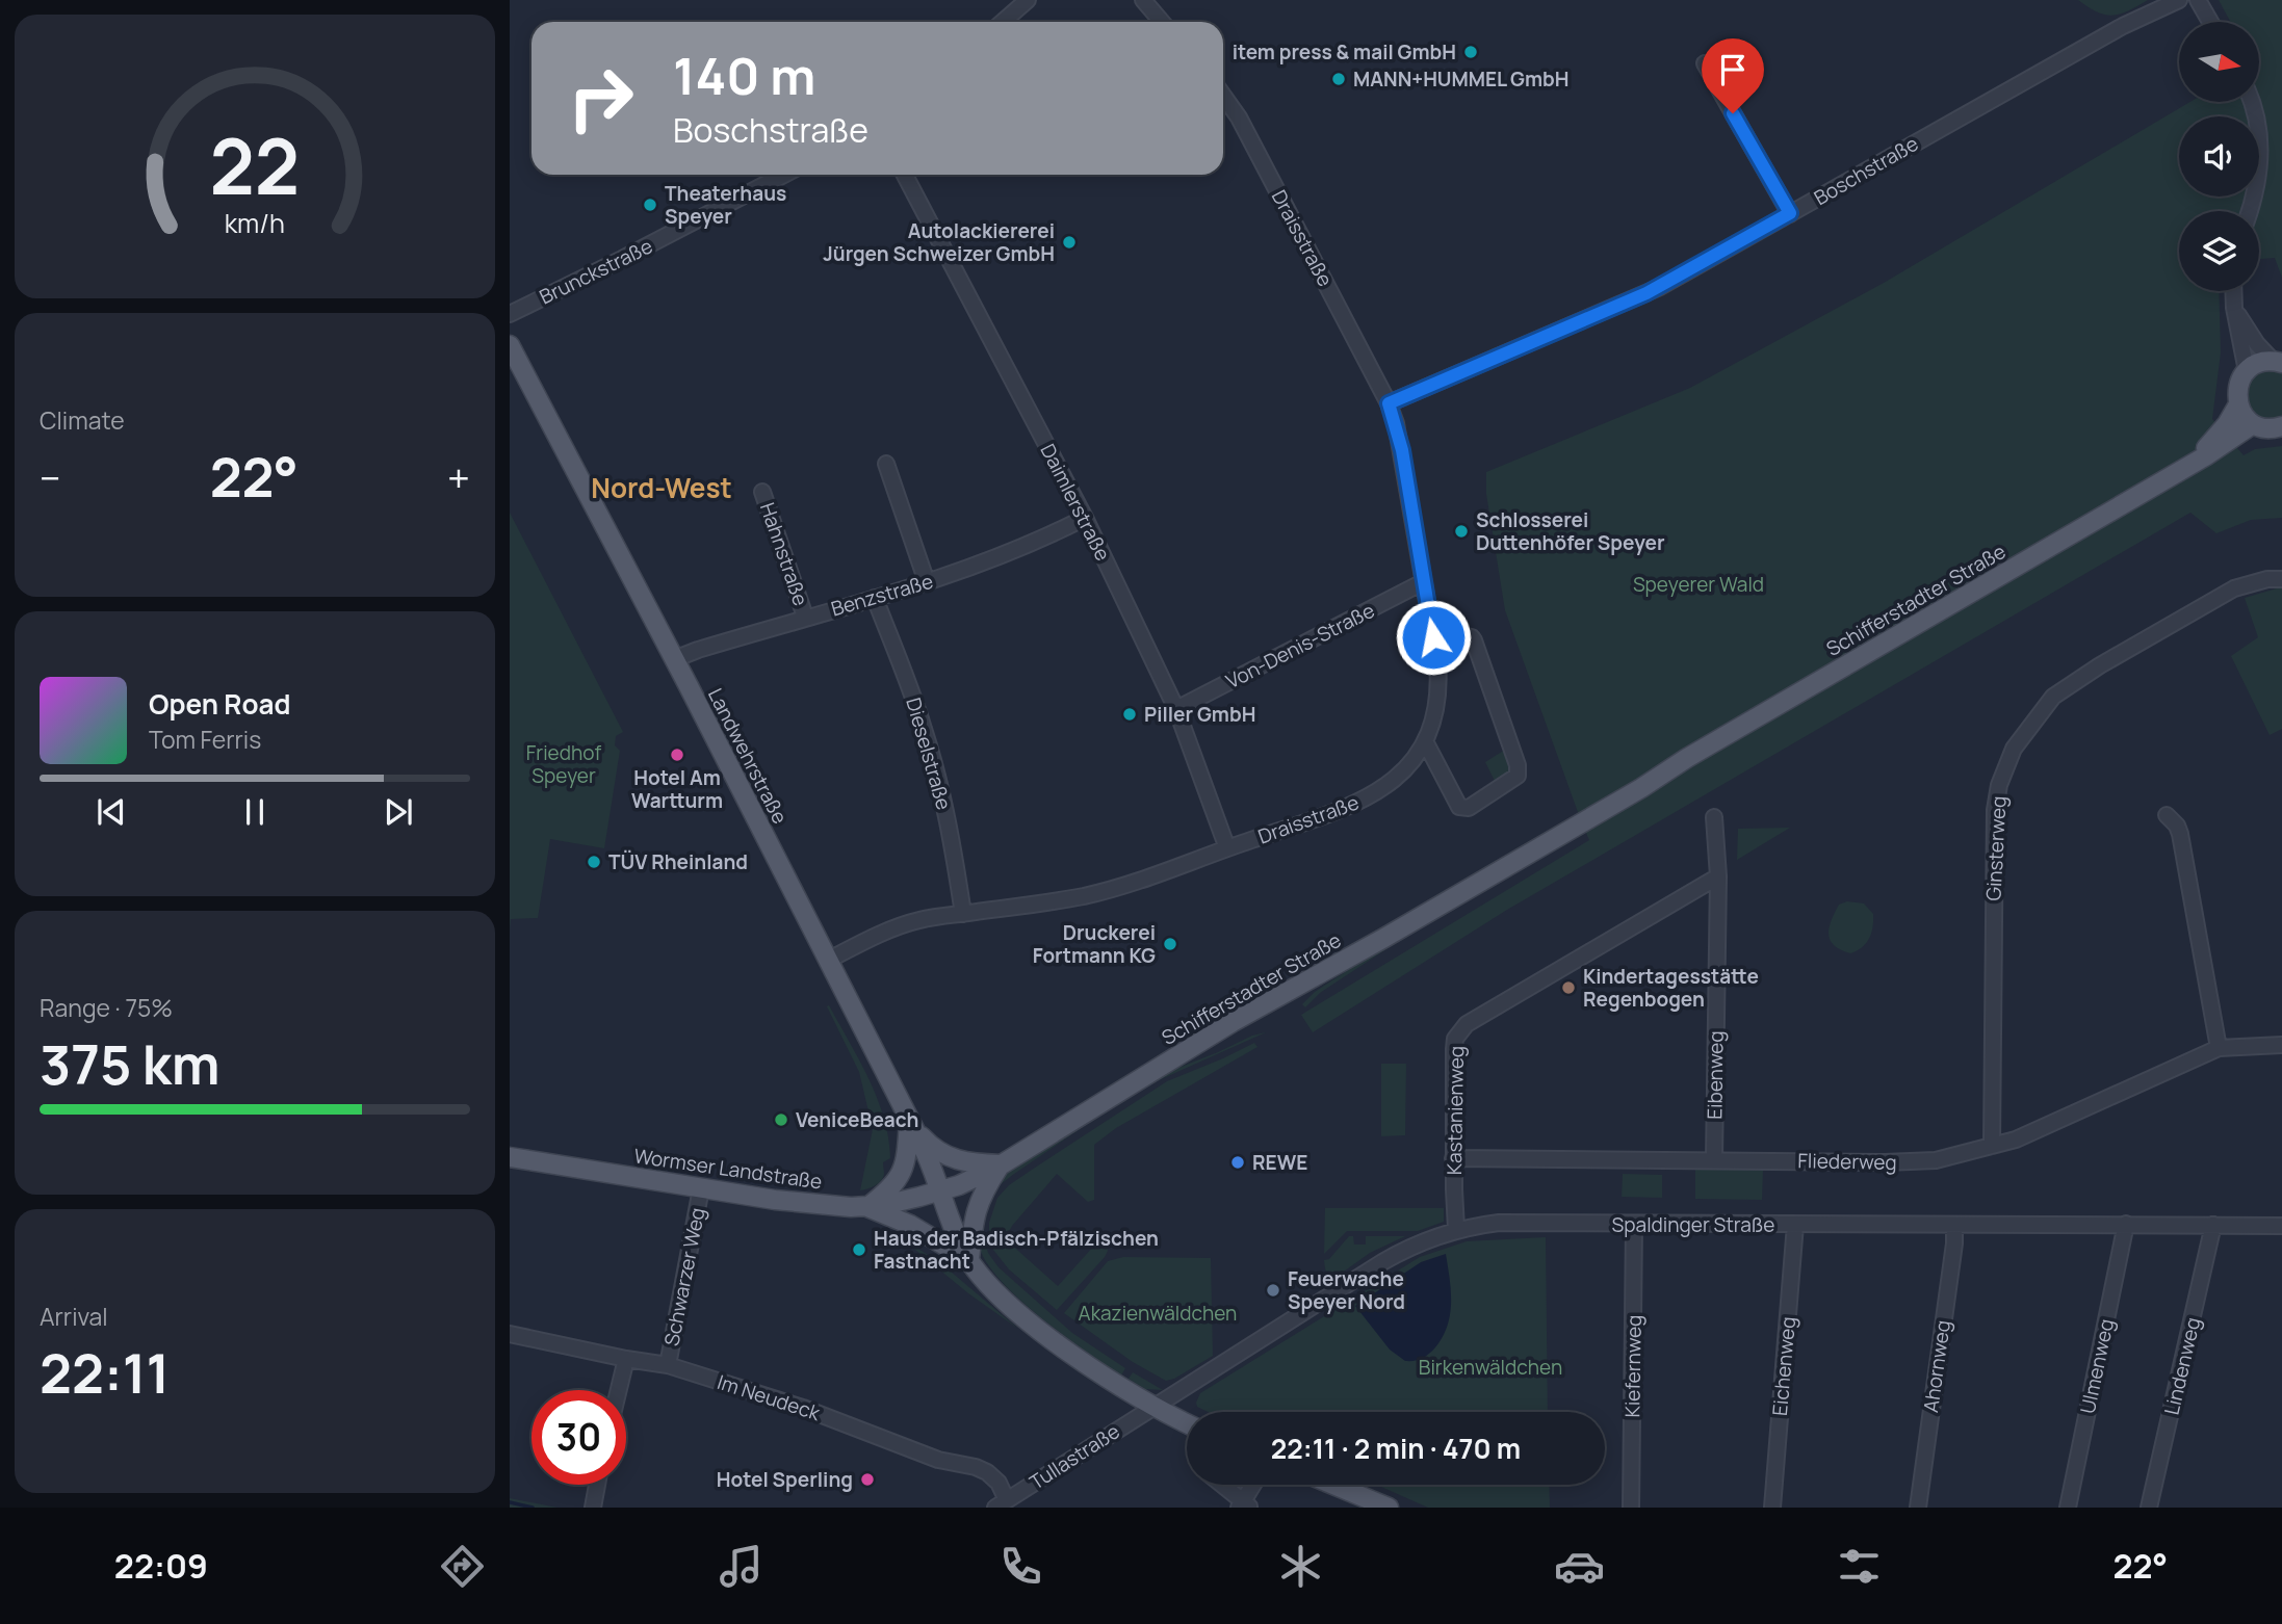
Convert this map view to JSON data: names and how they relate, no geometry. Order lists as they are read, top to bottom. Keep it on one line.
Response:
{"streets":{"main road":["Schifferstadter Straße","Landwehrstraße","Wormser Landstraße"],"street":["Boschstraße","Draisstraße","Brunckstraße","Daimlerstraße","Hahnstraße","Benzstraße","Von-Denis-Straße","Dieselstraße","Ginsterweg","Eibenweg","Kastanienweg","Fliederweg","Spaldinger Straße","Schwarzer Weg","Kiefernweg","Eichenweg","Ahornweg","Ulmenweg","Lindenweg","Im Neudeck","Tullastraße"]},"crossings":[["Boschstraße","Draisstraße"],["Draisstraße","Daimlerstraße"],["Draisstraße","Von-Denis-Straße"],["Draisstraße","Dieselstraße"],["Draisstraße","Landwehrstraße"],["Daimlerstraße","Benzstraße"],["Daimlerstraße","Von-Denis-Straße"],["Hahnstraße","Benzstraße"],["Benzstraße","Dieselstraße"],["Benzstraße","Landwehrstraße"],["Schifferstadter Straße","Landwehrstraße"],["Schifferstadter Straße","Wormser Landstraße"],["Landwehrstraße","Wormser Landstraße"],["Ginsterweg","Fliederweg"],["Eibenweg","Kastanienweg"],["Eibenweg","Fliederweg"],["Kastanienweg","Fliederweg"],["Kastanienweg","Spaldinger Straße"],["Wormser Landstraße","Schwarzer Weg"],["Spaldinger Straße","Kiefernweg"],["Spaldinger Straße","Eichenweg"],["Spaldinger Straße","Ahornweg"],["Spaldinger Straße","Ulmenweg"],["Spaldinger Straße","Lindenweg"],["Spaldinger Straße","Tullastraße"],["Schwarzer Weg","Im Neudeck"],["Im Neudeck","Tullastraße"]],"districts":["Nord-West"],"parks":["Speyerer Wald","Friedhof Speyer","Akazienwäldchen","Birkenwäldchen"],"places":["item press & mail GmbH","MANN+HUMMEL GmbH","Theaterhaus Speyer","Autolackiererei Jürgen Schweizer GmbH","Schlosserei Duttenhöfer Speyer","Piller GmbH","Hotel Am Wartturm","TÜV Rheinland","Druckerei Fortmann KG","Kindertagesstätte Regenbogen","VeniceBeach","REWE","Haus der Badisch-Pfälzischen Fastnacht","Feuerwache Speyer Nord","Hotel Sperling"],"north":"right","page":{"turn":["140 m","Boschstraße"],"tile":["Climate",["Range · 75%","375 km"],["Arrival","22:11"]],"heat":["−","22°","+"],"song":["Open Road","Tom Ferris"],"limit":"30","trip":"22:11 · 2 min · 470 m","tabs":["22:09","22°"],"gauge":["22","km/h"]}}
